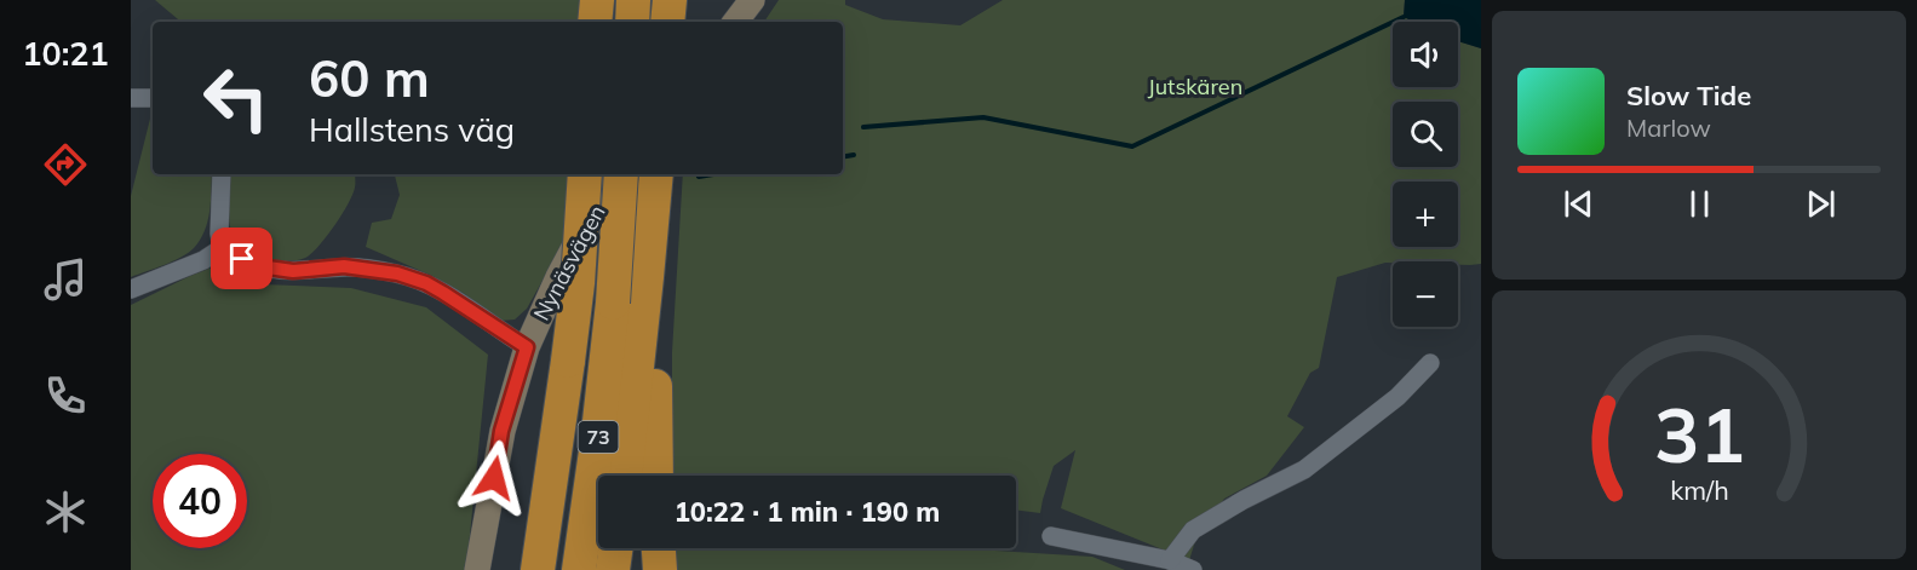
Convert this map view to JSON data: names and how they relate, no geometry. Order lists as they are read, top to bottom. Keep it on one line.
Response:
{"streets":{"highway":["Nynäsvägen","73"]},"parks":["Jutskären"],"page":{"tabs":"10:21","map_buttons":["+","−"],"turn":["60 m","Hallstens väg"],"song":["Slow Tide","Marlow"],"limit":"40","trip":"10:22 · 1 min · 190 m","gauge":["31","km/h"]}}
